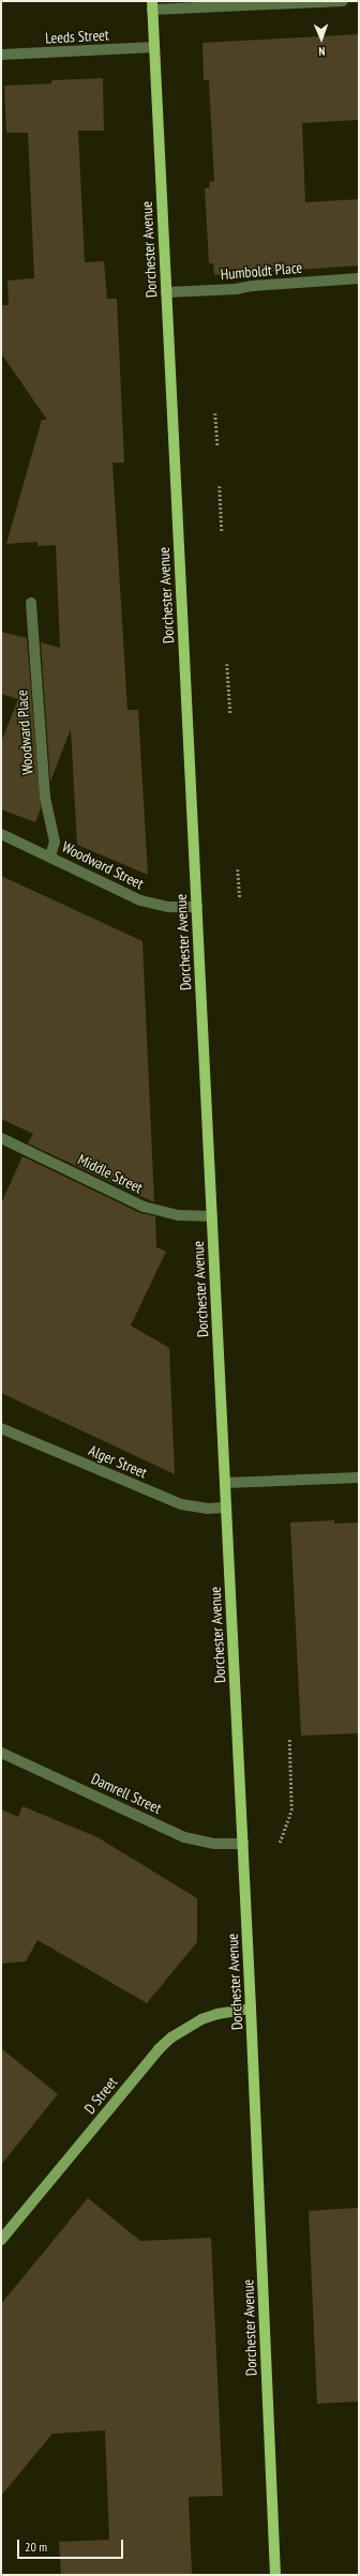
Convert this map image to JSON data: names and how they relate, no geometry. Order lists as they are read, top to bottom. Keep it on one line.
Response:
{"streets":{"main road":["Dorchester Avenue","D Street"],"street":["Leeds Street","Humboldt Place","Woodward Place","Woodward Street","Middle Street","Alger Street","Damrell Street"]},"crossings":[["Leeds Street","Dorchester Avenue"],["Dorchester Avenue","Humboldt Place"],["Dorchester Avenue","Woodward Street"],["Dorchester Avenue","Middle Street"],["Dorchester Avenue","Alger Street"],["Dorchester Avenue","Damrell Street"],["Dorchester Avenue","D Street"],["Woodward Place","Woodward Street"]],"scale_bar":"20 m","north":"bottom"}
